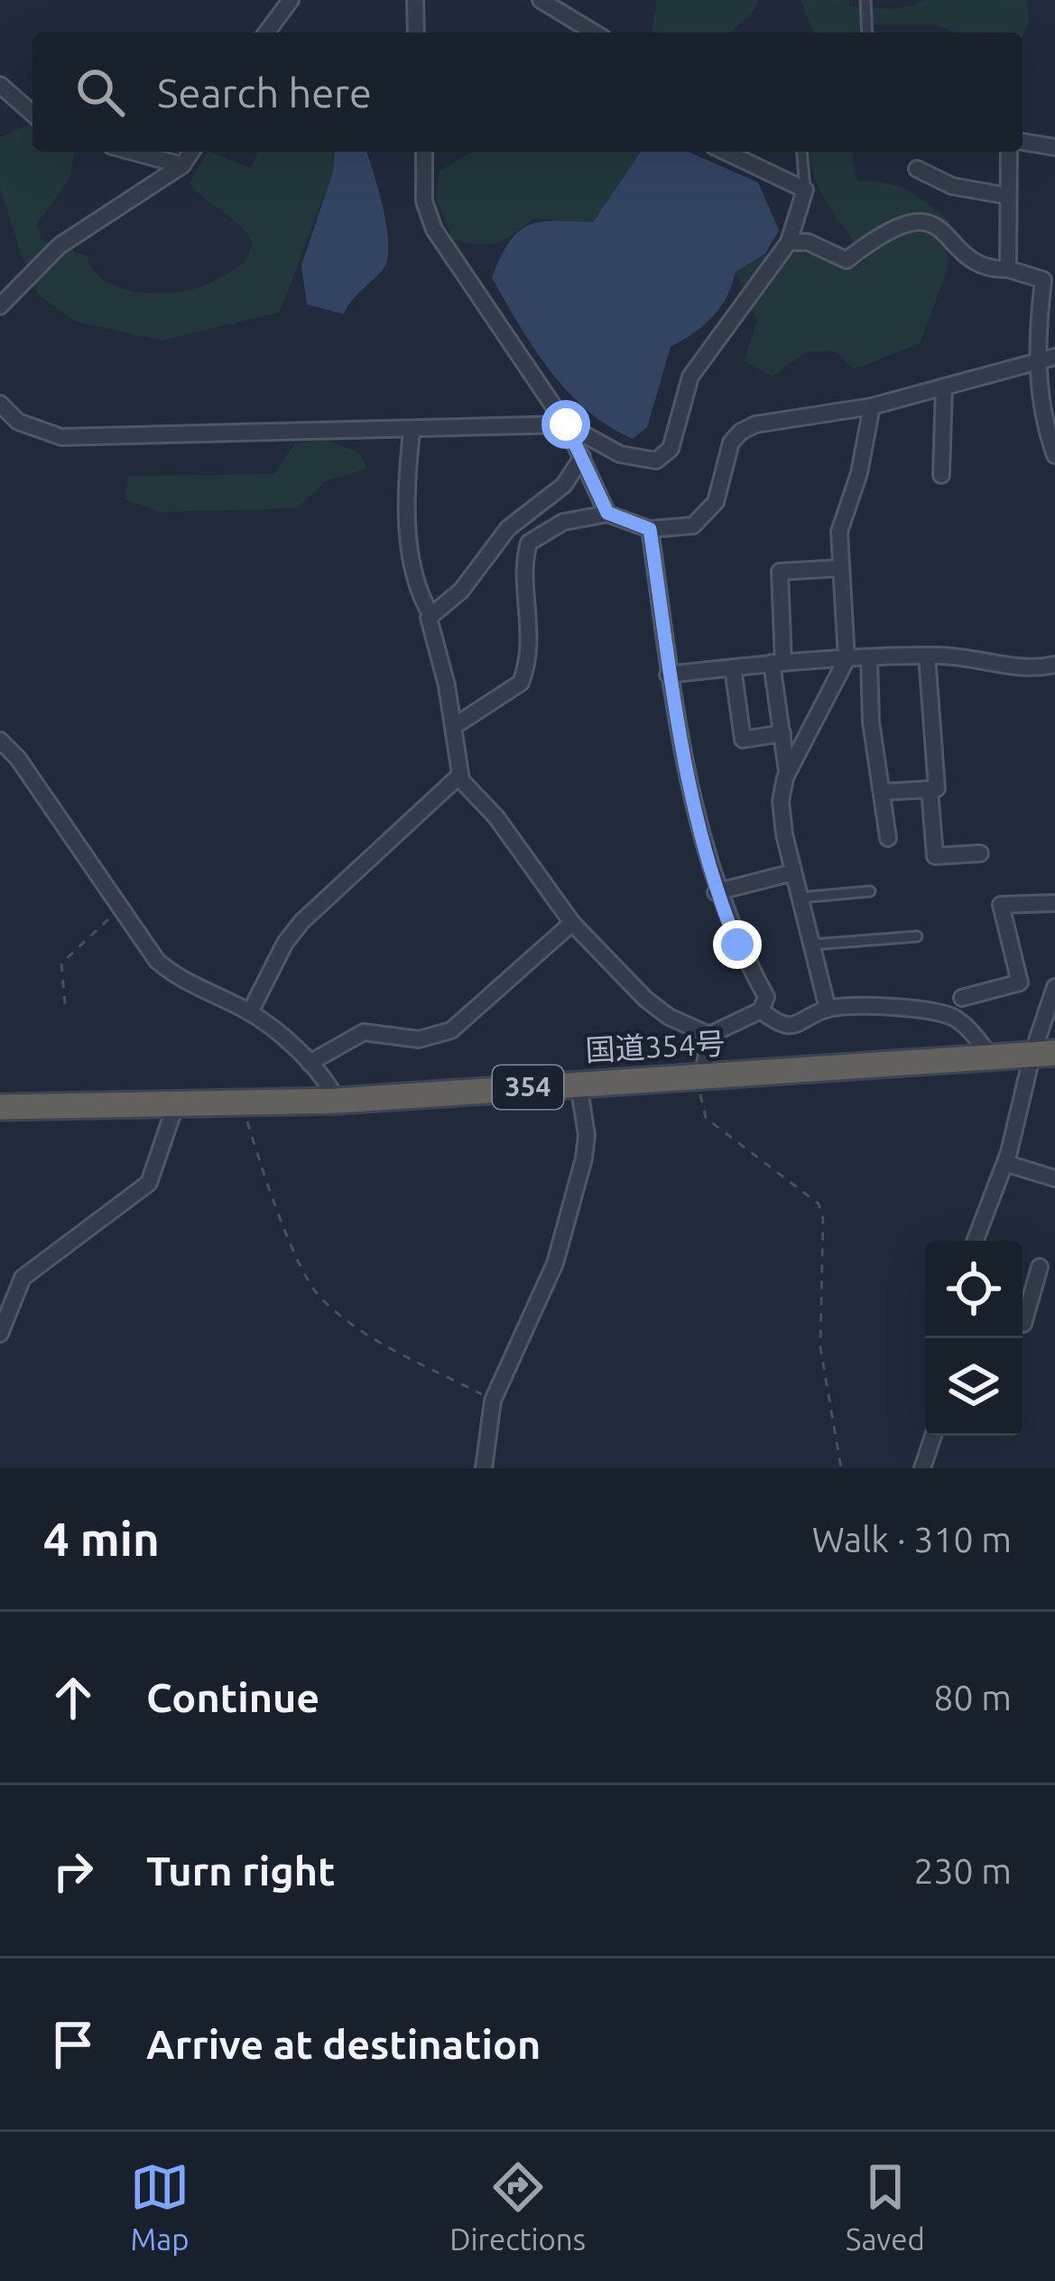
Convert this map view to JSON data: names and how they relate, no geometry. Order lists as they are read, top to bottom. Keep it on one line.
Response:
{"streets":{"highway":["国道354号","354"]},"page":{"search":"Search here","heading":["4 min","Walk · 310 m"],"list":[["Continue","80 m"],["Turn right","230 m"],"Arrive at destination"],"nav":["Map","Directions","Saved"]}}
